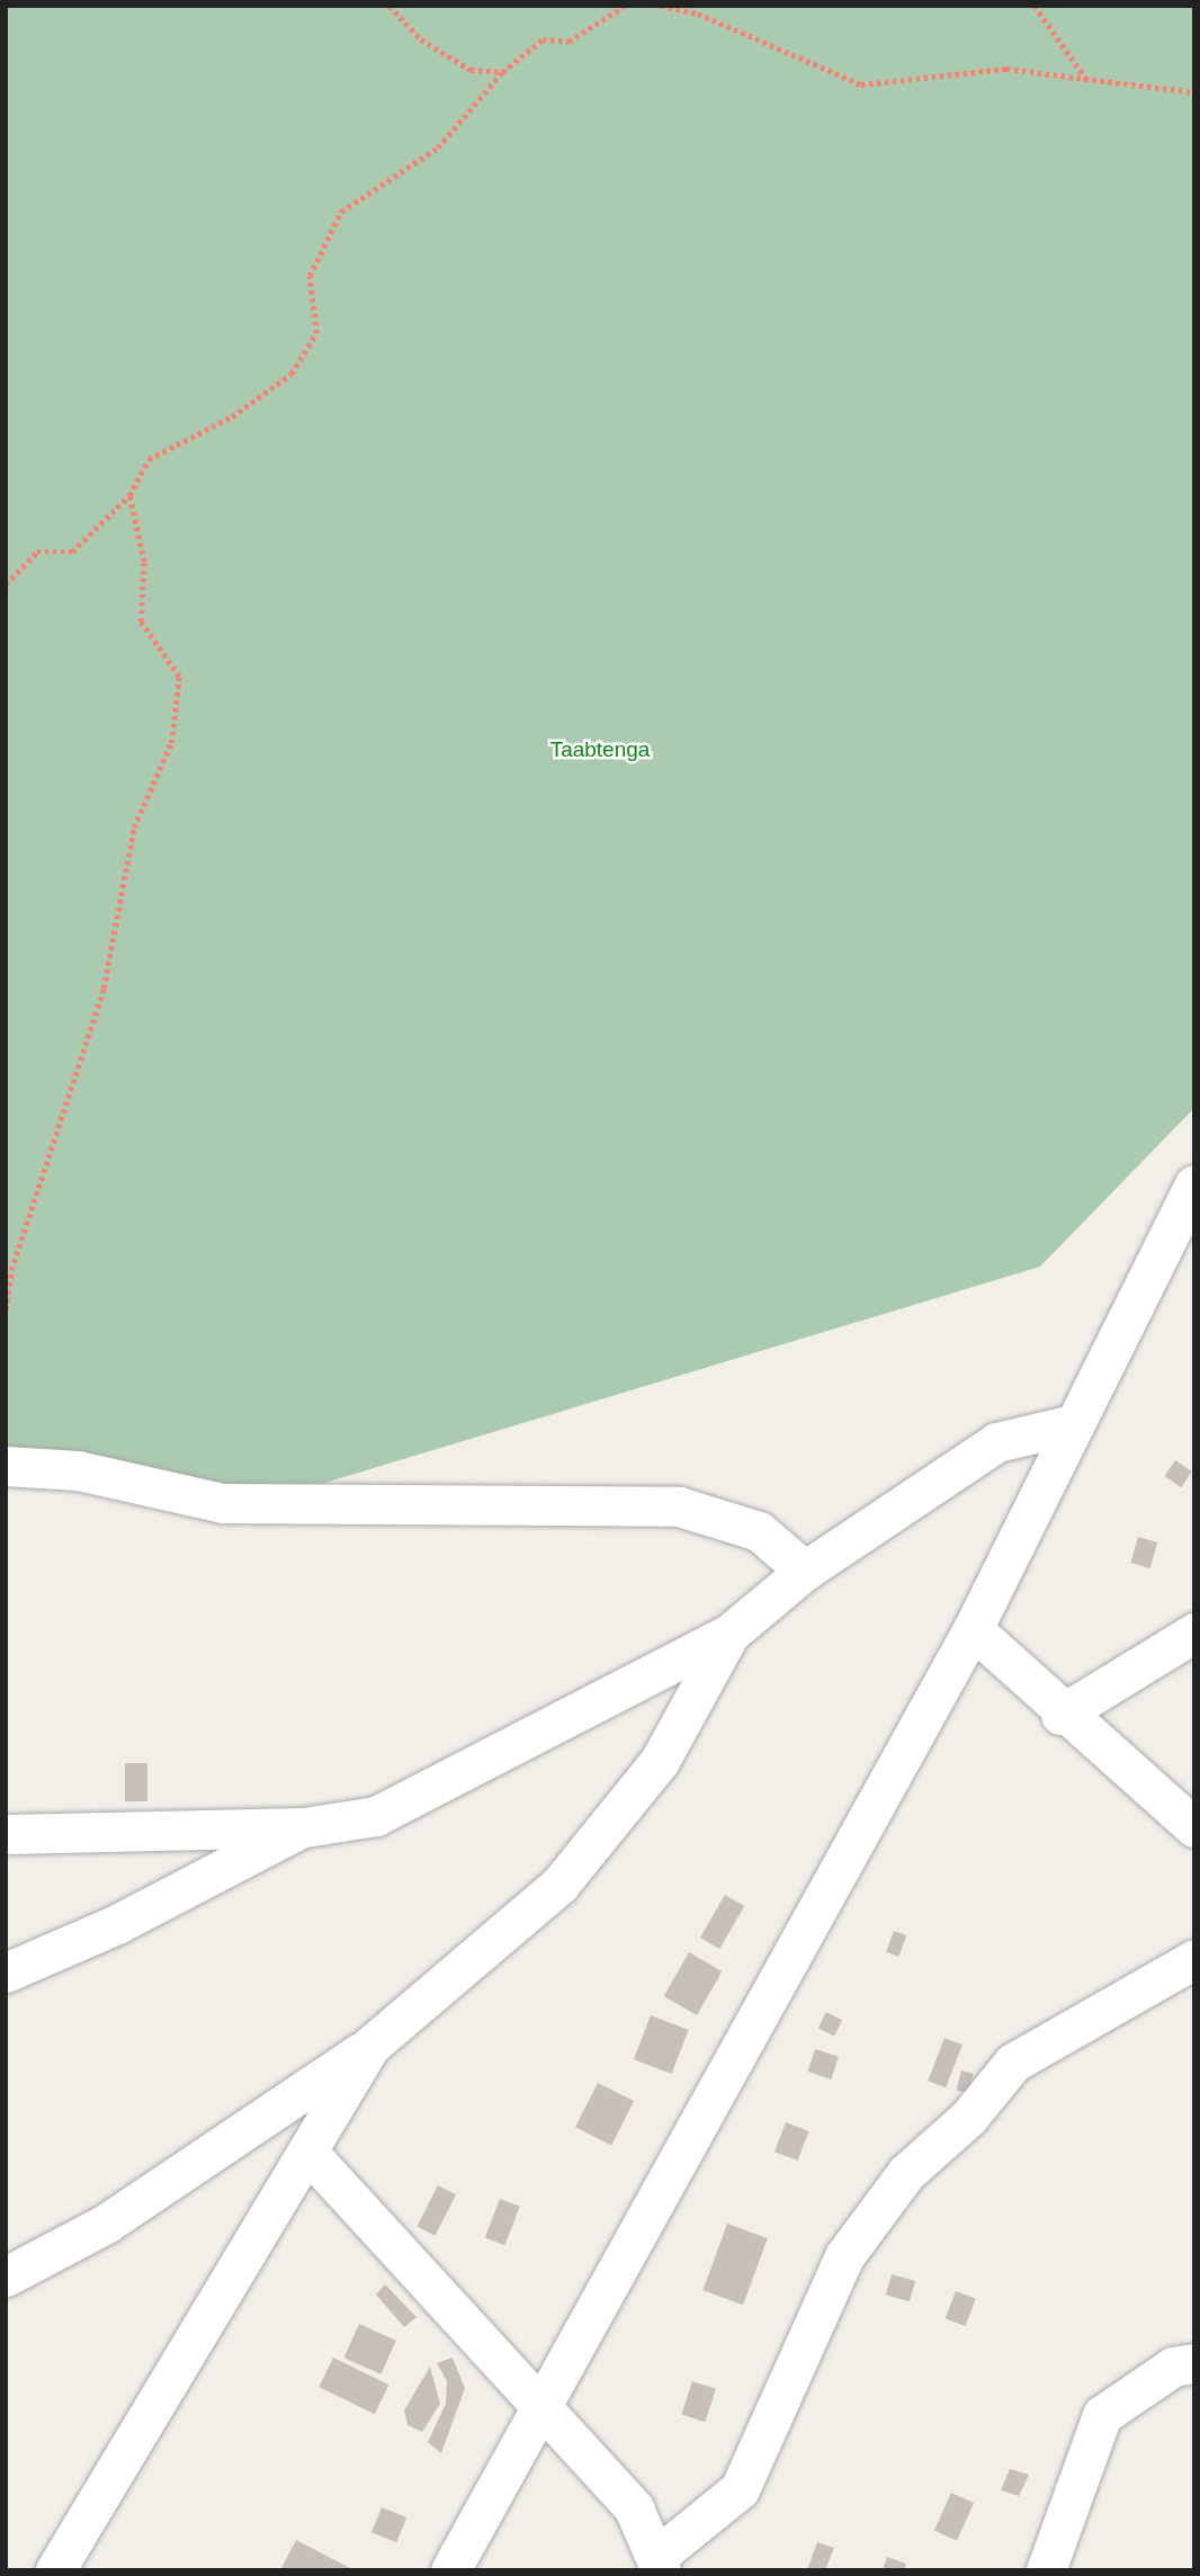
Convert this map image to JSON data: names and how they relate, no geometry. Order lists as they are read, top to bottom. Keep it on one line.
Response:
{"parks":["Taabtenga"]}
